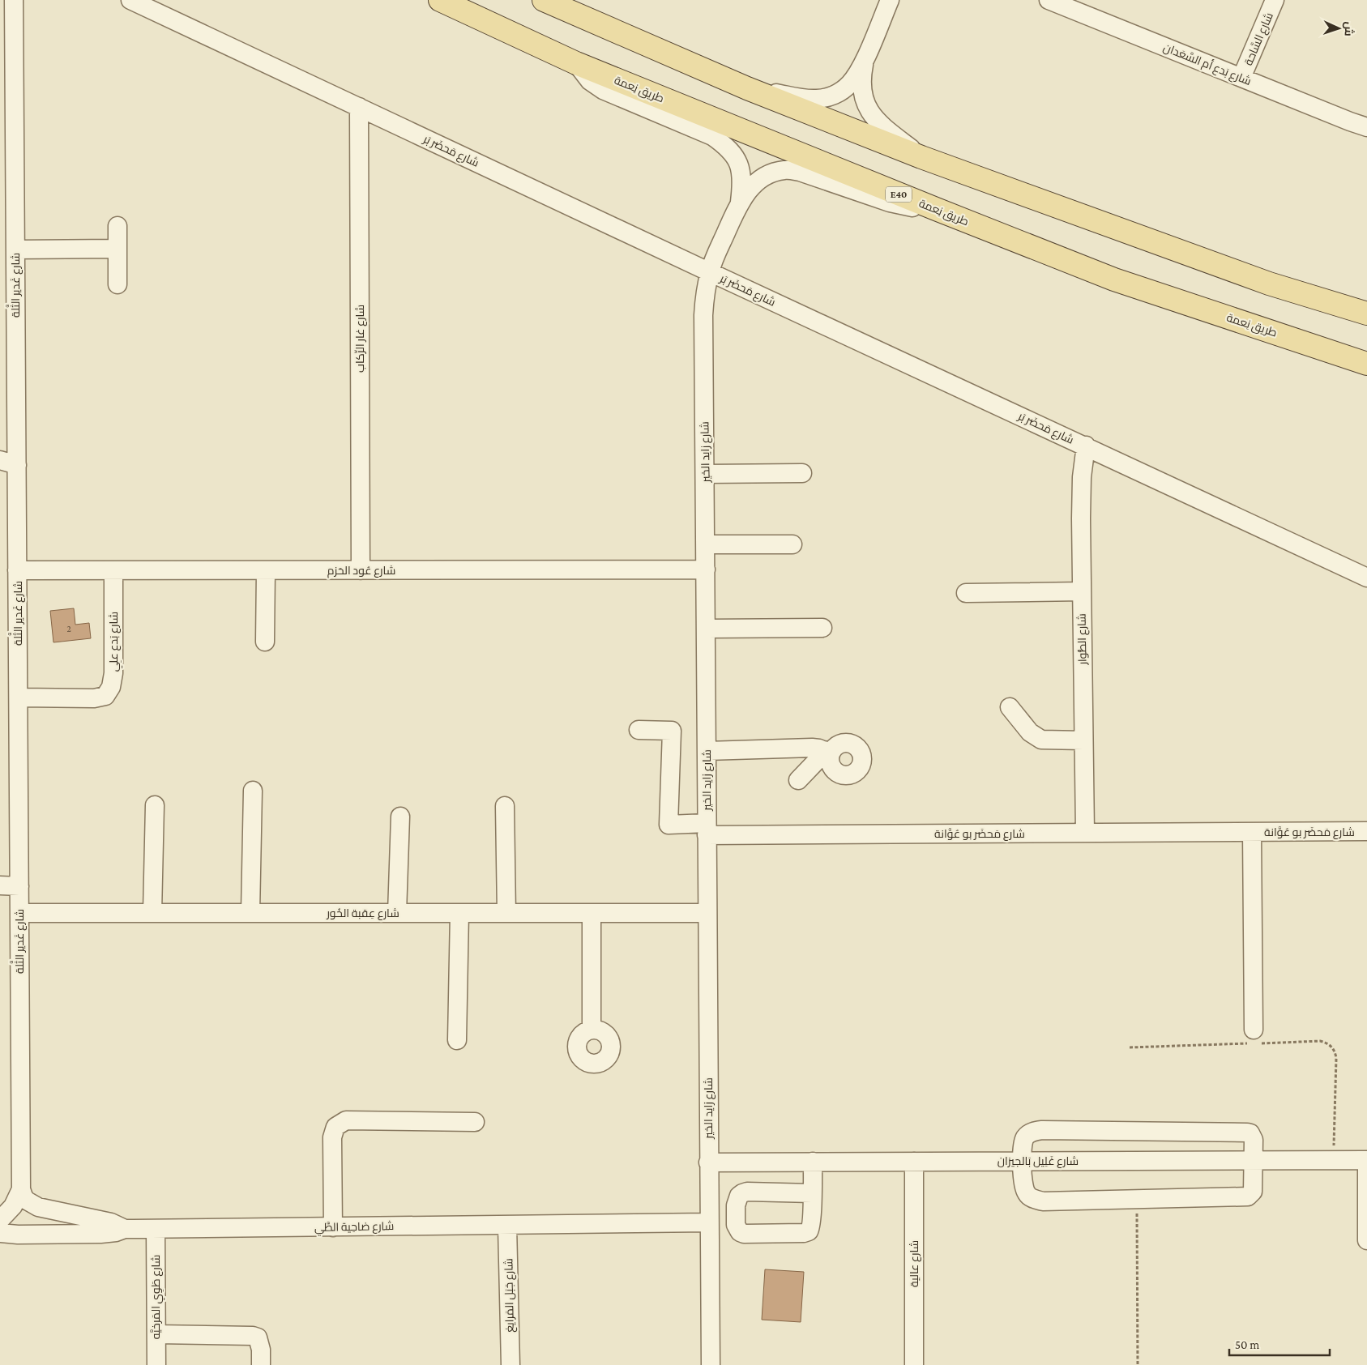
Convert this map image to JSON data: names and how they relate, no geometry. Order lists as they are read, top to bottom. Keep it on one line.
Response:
{"streets":{"main road":["طريق نِعمة","E40"],"street":["شارع السَّاحة","شارع بَدع أم السَّعَدان","شارع مَحضَر بَر","شارع غَدير الثَّلة","شارع غار الرِّكاب","شارع زايد الخير","شارع عُود الحَزم","شارع الطُّوار","شارع بَدع علِي","شارع مَحضَر بو عُوَّانة","شارع عِقبة الخُور","شارع غَلِيل بَالجيزان","شارع ضاحِية الطَّي","شارع عالية","شارع جَبَل المَرايغ","شارع طَوِي المَرخيَّه"]},"crossings":[["شارع السَّاحة","شارع بَدع أم السَّعَدان"],["شارع مَحضَر بَر","شارع غار الرِّكاب"],["شارع مَحضَر بَر","شارع زايد الخير"],["شارع مَحضَر بَر","شارع الطُّوار"],["شارع غَدير الثَّلة","شارع عُود الحَزم"],["شارع غَدير الثَّلة","شارع بَدع علِي"],["شارع غَدير الثَّلة","شارع عِقبة الخُور"],["شارع غار الرِّكاب","شارع عُود الحَزم"],["شارع زايد الخير","شارع عُود الحَزم"],["شارع زايد الخير","شارع مَحضَر بو عُوَّانة"],["شارع زايد الخير","شارع عِقبة الخُور"],["شارع زايد الخير","شارع غَلِيل بَالجيزان"],["شارع زايد الخير","شارع ضاحِية الطَّي"],["شارع عُود الحَزم","شارع بَدع علِي"],["شارع الطُّوار","شارع مَحضَر بو عُوَّانة"],["شارع غَلِيل بَالجيزان","شارع عالية"],["شارع ضاحِية الطَّي","شارع جَبَل المَرايغ"],["شارع ضاحِية الطَّي","شارع طَوِي المَرخيَّه"]],"house_numbers":["2"],"scale_bar":"50 m","north":"right"}
